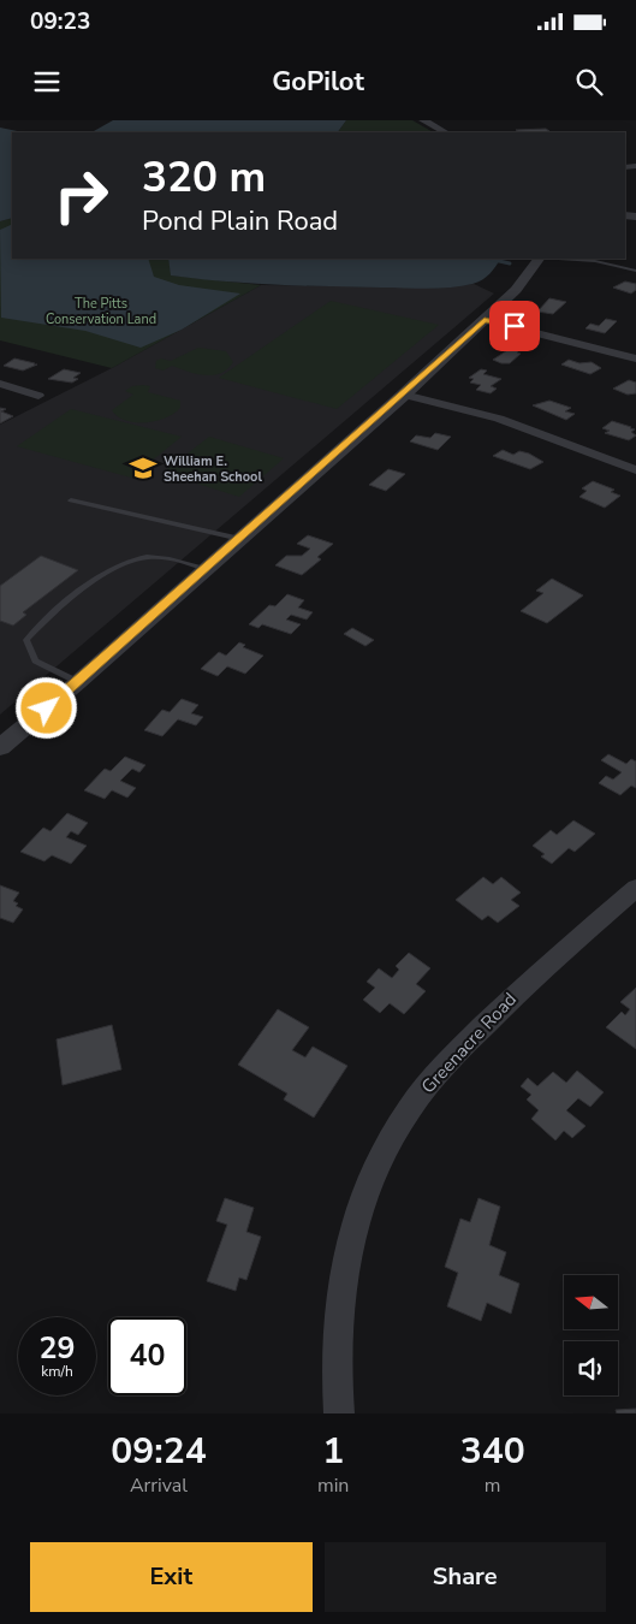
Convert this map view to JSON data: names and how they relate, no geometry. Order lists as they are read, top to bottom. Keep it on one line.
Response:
{"streets":{"street":["Greenacre Road"]},"parks":["The Pitts Conservation Land"],"places":{"school or university":["William E. Sheehan School"]},"north":"left","page":{"status":"09:23","header":"GoPilot","turn":["320 m","Pond Plain Road"],"speed":"29 km/h","limit":"40","eta":["09:24","Arrival","1","min","340","m"],"buttons":["Exit","Share"]}}
